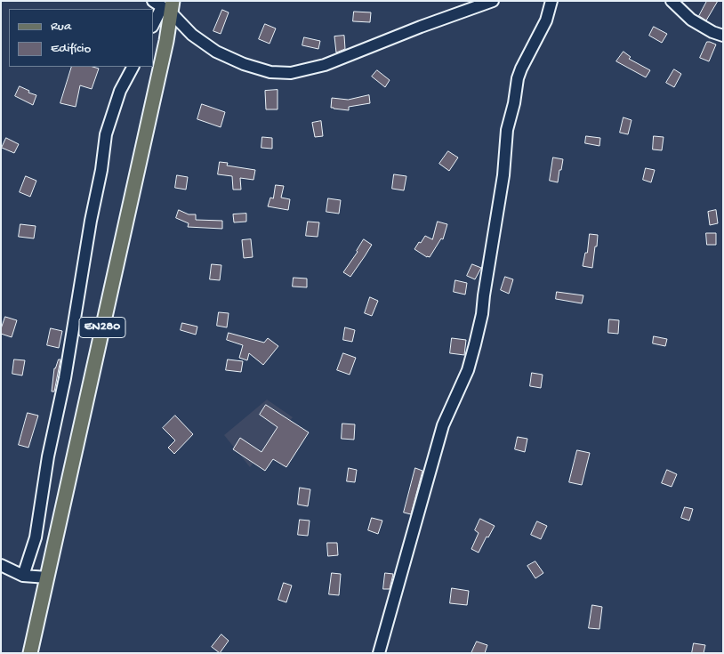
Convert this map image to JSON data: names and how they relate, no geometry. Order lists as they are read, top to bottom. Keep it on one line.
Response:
{"streets":{"main road":["EN280"]},"legend":["Rua","Edifício"]}
